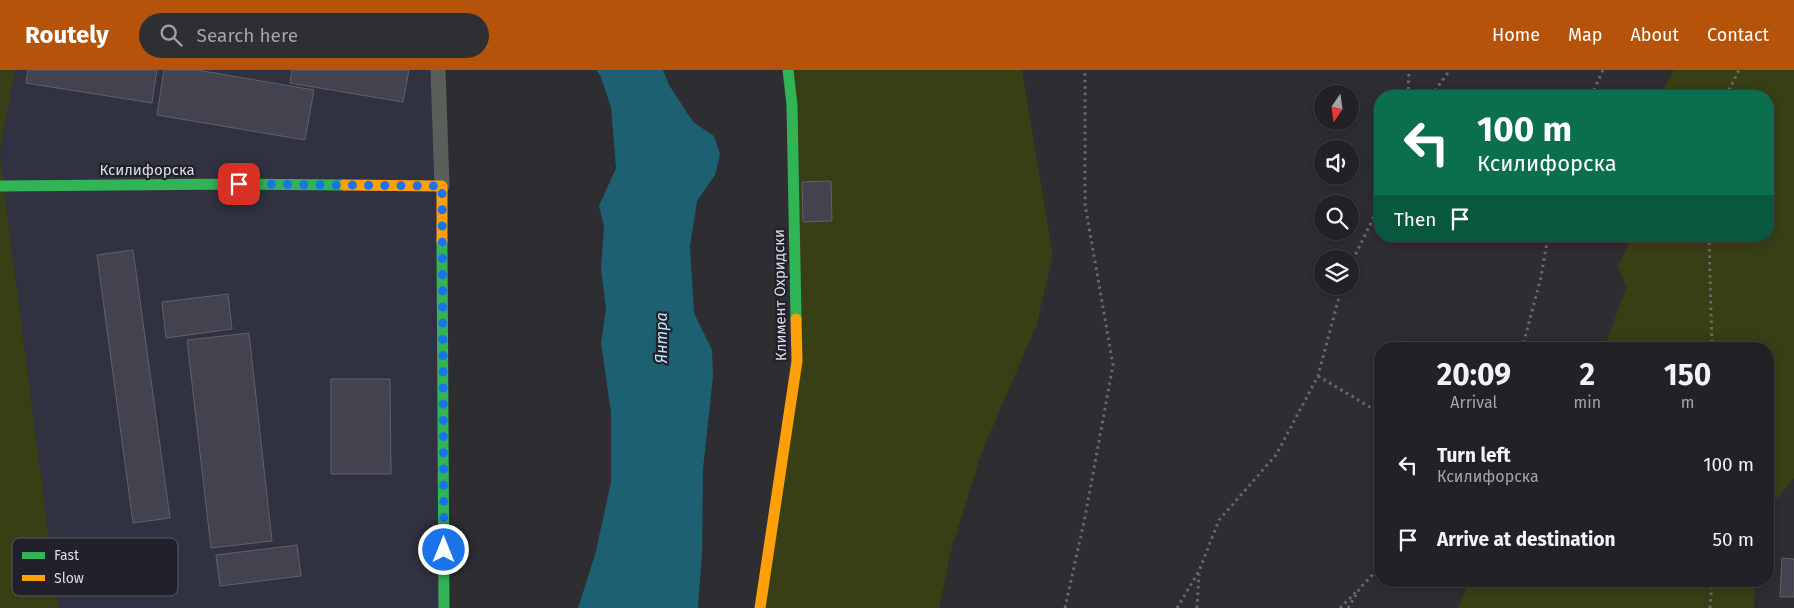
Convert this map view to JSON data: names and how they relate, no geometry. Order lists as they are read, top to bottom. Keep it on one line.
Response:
{"streets":{"street":["Ксилифорска","Климент Охридски"]},"water":["Янтра"],"legend":["Fast","Slow"],"north":"bottom","page":{"header":"Routely","search":"Search here","nav":["Home","Map","About","Contact"],"turn":["100 m","Ксилифорска"],"then":"Then","eta":["20:09","Arrival","2","min","150","m"],"list":[{"name":"Turn left","note":"Ксилифорска","value":"100 m"},{"name":"Arrive at destination","value":"50 m"}]}}
